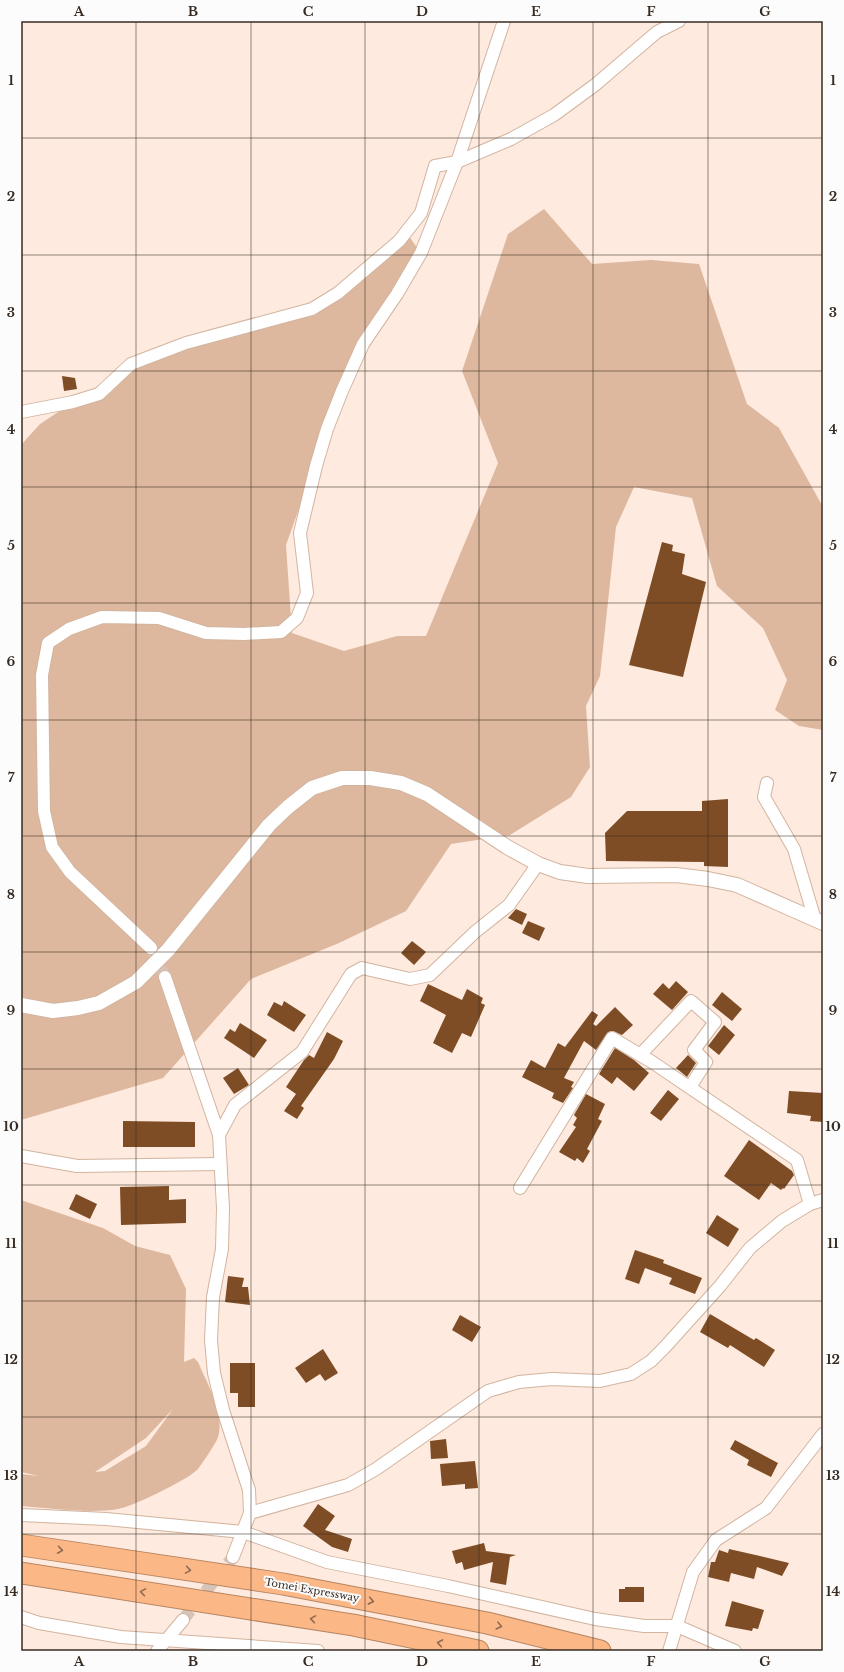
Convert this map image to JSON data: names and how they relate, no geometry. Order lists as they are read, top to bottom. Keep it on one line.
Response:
{"streets":{"highway":["Tomei Expressway"]},"grid":{"columns":["A","B","C","D","E","F","G"],"rows":["1","2","3","4","5","6","7","8","9","10","11","12","13","14"]}}
